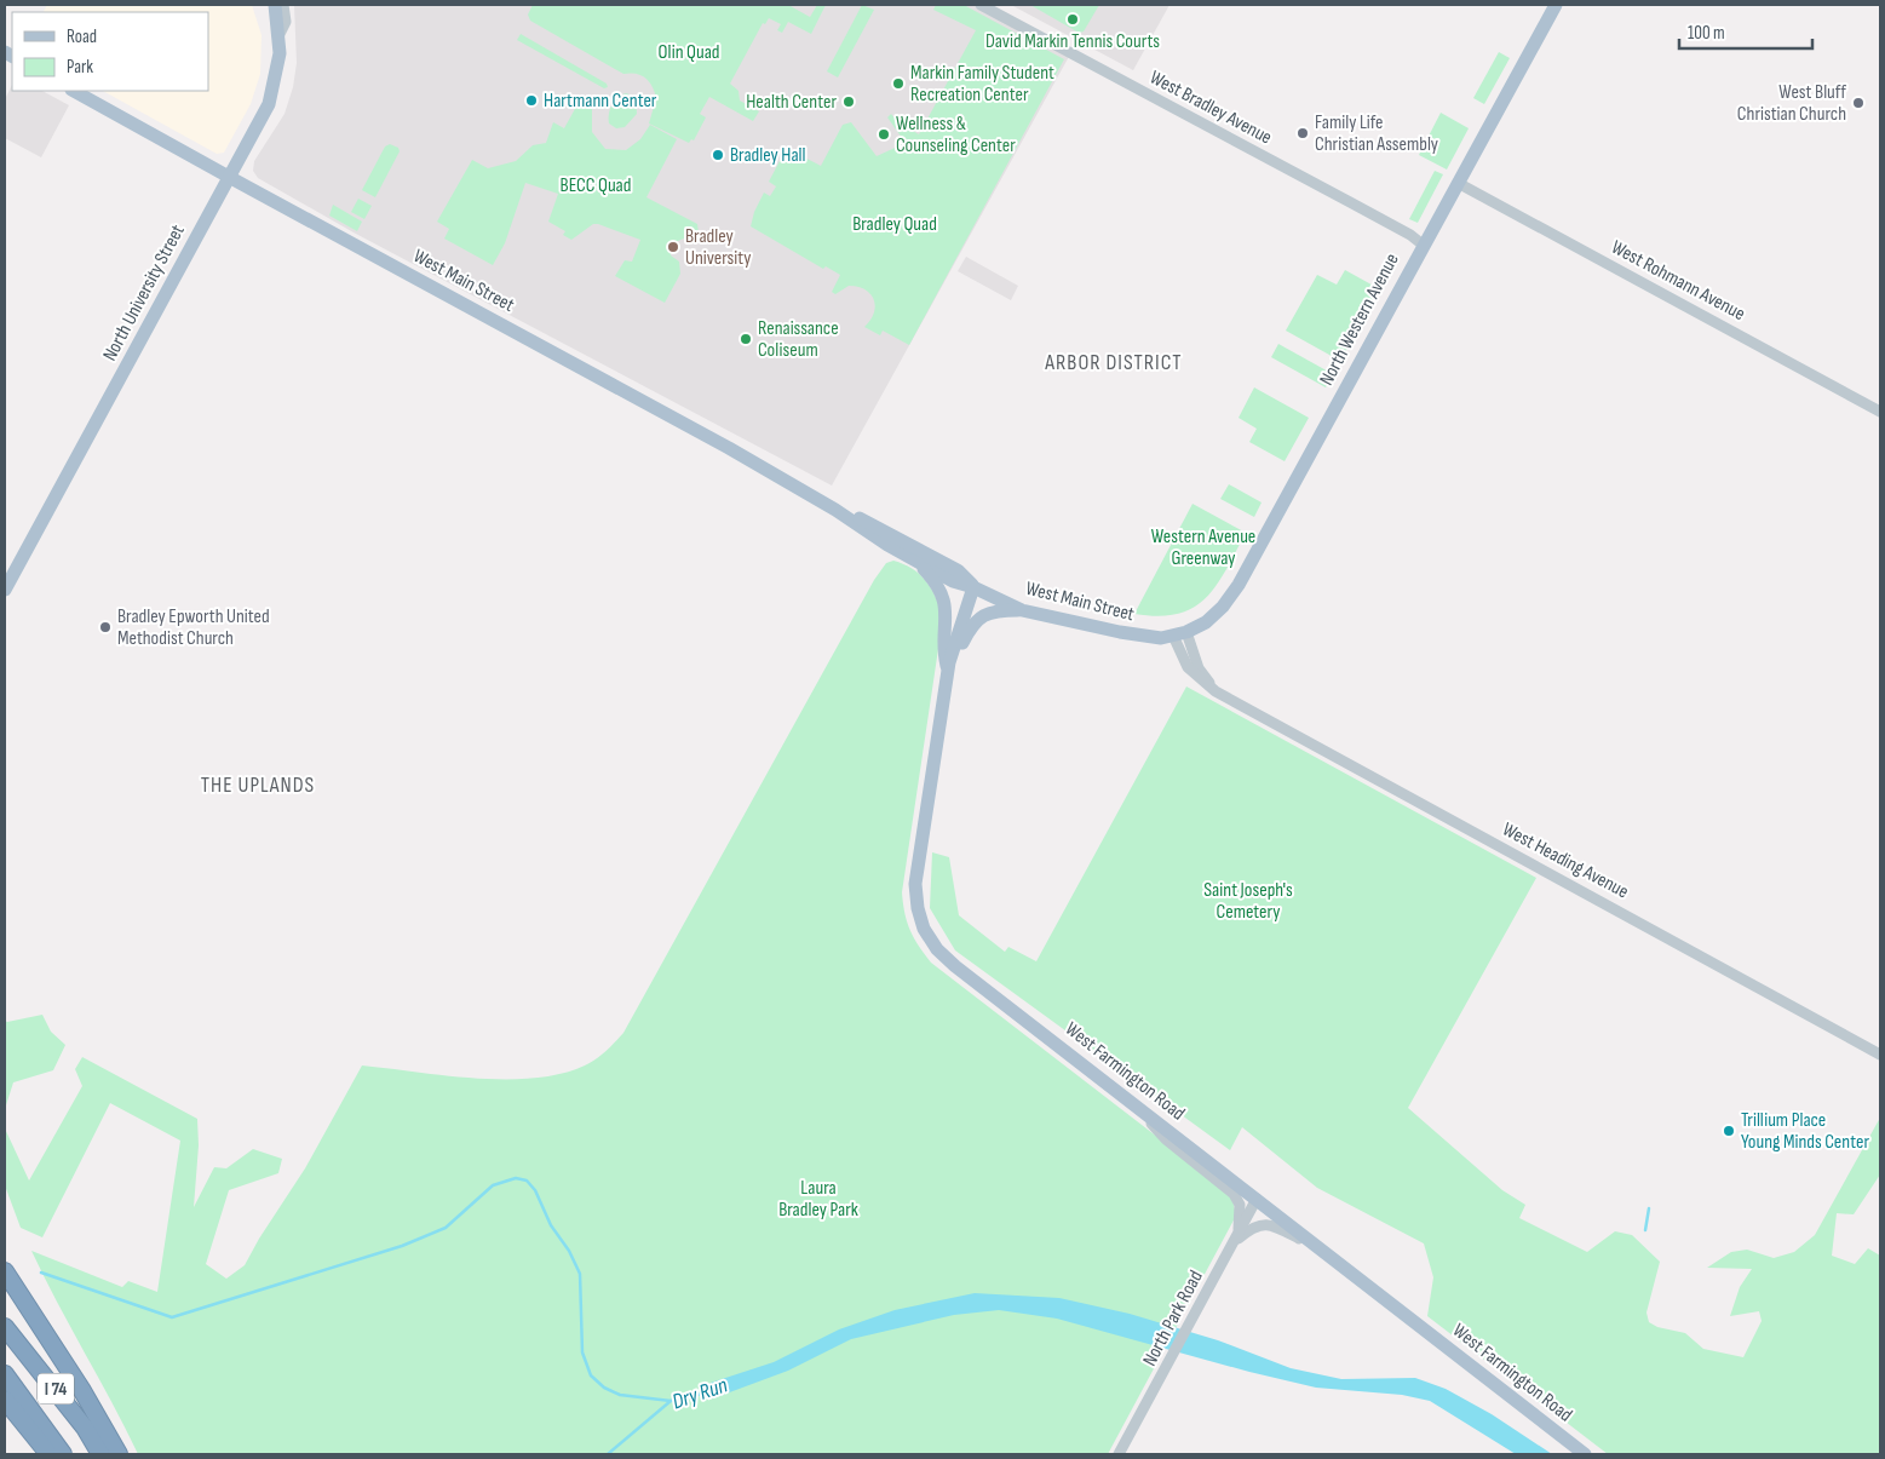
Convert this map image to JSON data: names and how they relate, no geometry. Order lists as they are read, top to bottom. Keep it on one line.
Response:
{"streets":{"highway":["I 74"],"main road":["West Main Street","North University Street","North Western Avenue","West Farmington Road"],"street":["West Bradley Avenue","West Rohmann Avenue","West Heading Avenue","North Park Road"]},"crossings":[["West Bradley Avenue","North Western Avenue"],["West Main Street","North University Street"],["West Main Street","North Western Avenue"],["West Main Street","West Heading Avenue"],["West Main Street","West Farmington Road"],["West Rohmann Avenue","North Western Avenue"],["North Western Avenue","West Heading Avenue"],["West Farmington Road","North Park Road"]],"districts":["ARBOR DISTRICT","THE UPLANDS"],"water":["Dry Run"],"parks":["Olin Quad","BECC Quad","Bradley Quad","Western Avenue Greenway","Saint Joseph's Cemetery","Laura Bradley Park"],"places":["David Markin Tennis Courts","Markin Family Student Recreation Center","Hartmann Center","Health Center","West Bluff Christian Church","Family Life Christian Assembly","Wellness & Counseling Center","Bradley Hall","Bradley University","Renaissance Coliseum","Bradley Epworth United Methodist Church","Trillium Place Young Minds Center"],"legend":["Road","Park"],"scale_bar":"100 m"}
